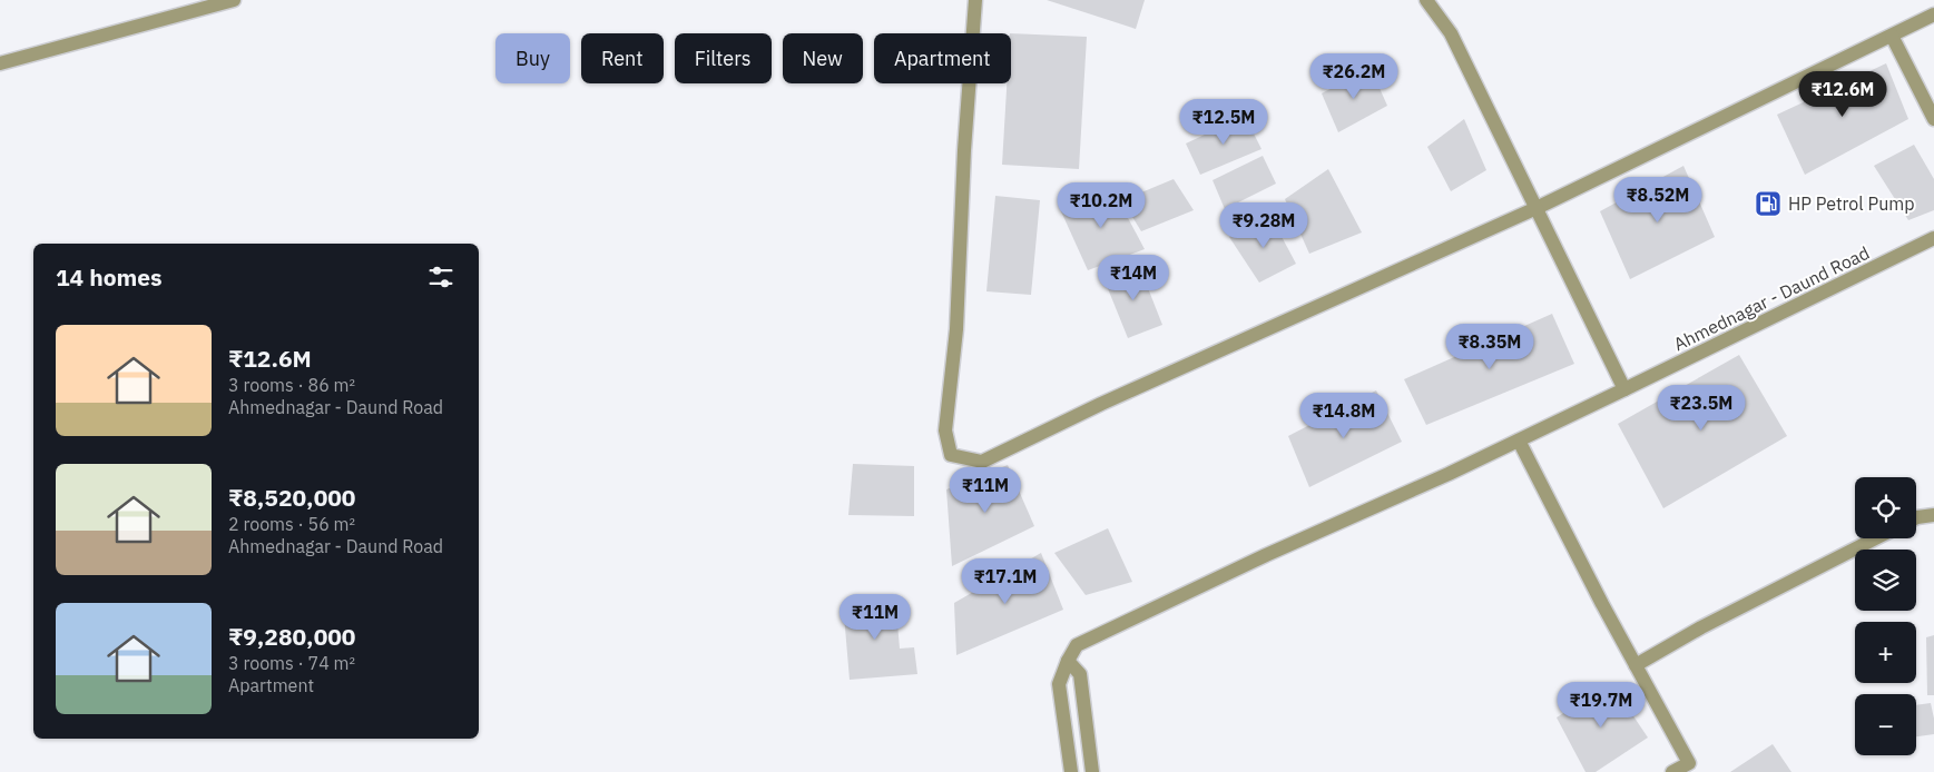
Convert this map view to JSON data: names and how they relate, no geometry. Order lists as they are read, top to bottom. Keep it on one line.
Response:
{"streets":{"street":["Ahmednagar - Daund Road"]},"places":{"fuel station":["HP Petrol Pump"]},"page":{"chip":["Buy","Rent","Filters","New","Apartment"],"price":["₹26.2M","₹12.6M","₹12.5M","₹8.52M","₹10.2M","₹9.28M","₹14M","₹8.35M","₹23.5M","₹14.8M","₹11M","₹17.1M","₹11M","₹19.7M"],"heading":"14 homes","list":[{"name":"₹12.6M","note":"3 rooms · 86 m² · Ahmednagar - Daund Road"},{"name":"₹8,520,000","note":"2 rooms · 56 m² · Ahmednagar - Daund Road"},{"name":"₹9,280,000","note":"3 rooms · 74 m² · Apartment"}],"map_buttons":["+","−"]}}
